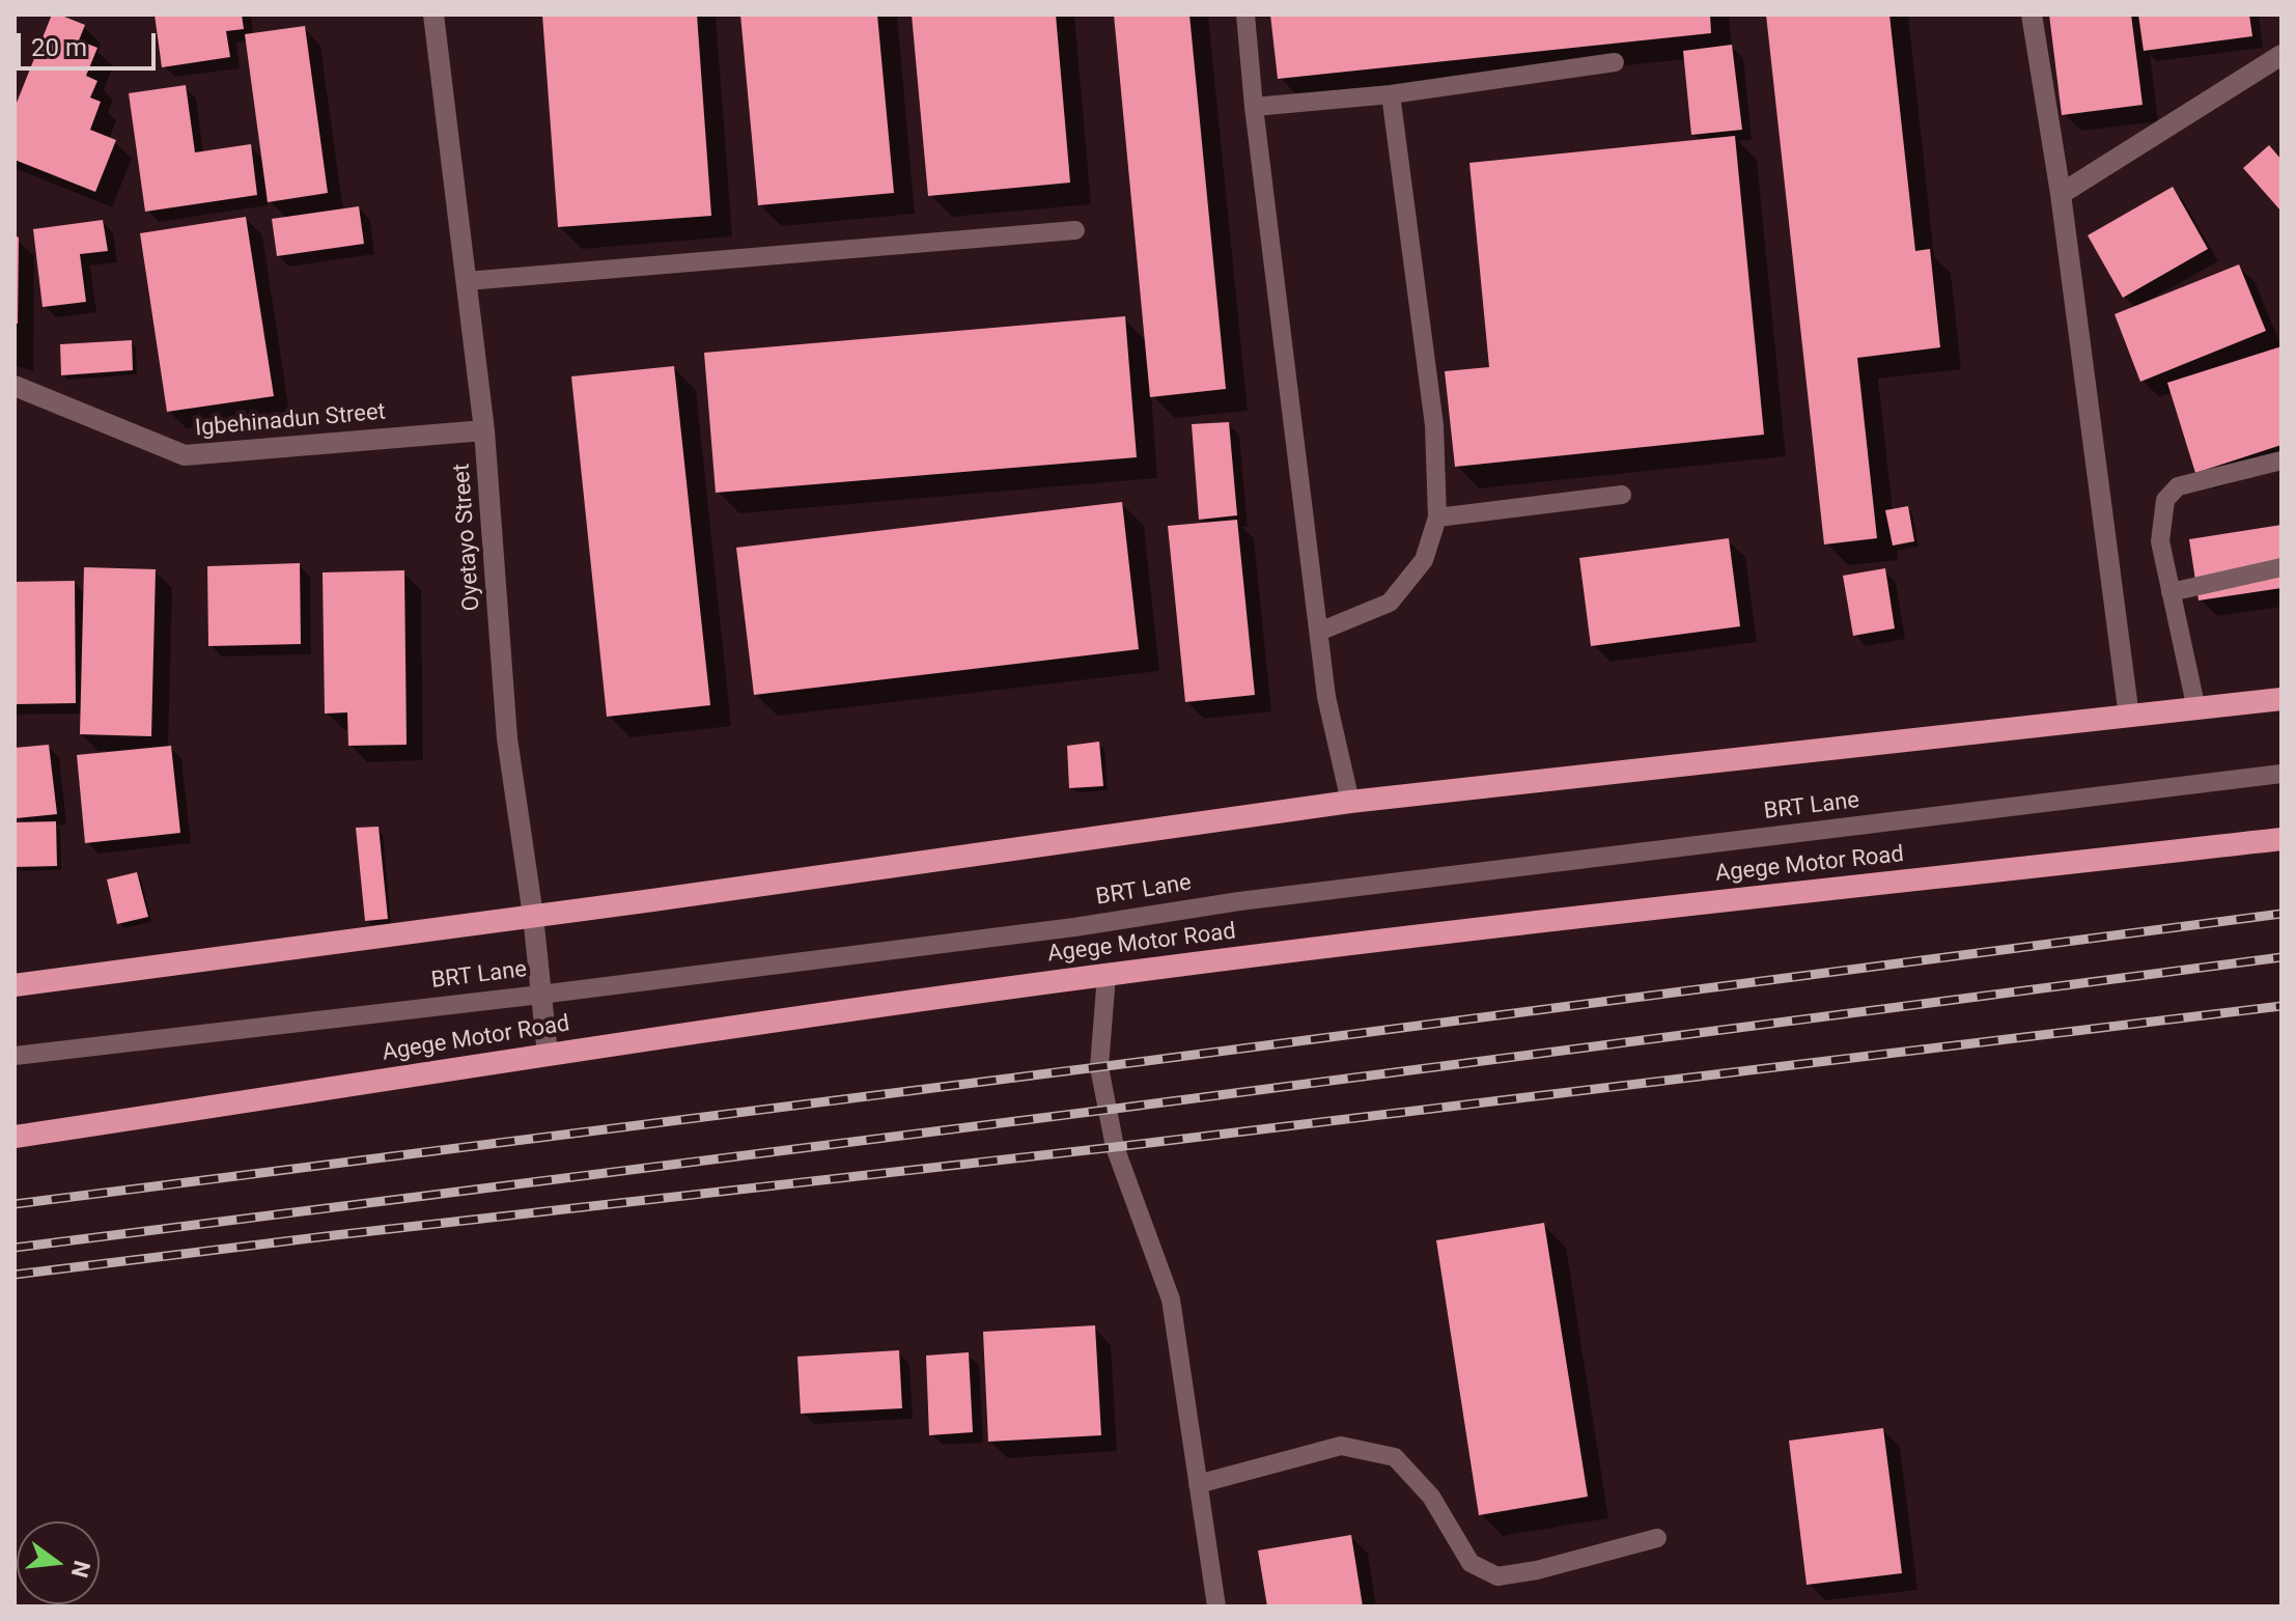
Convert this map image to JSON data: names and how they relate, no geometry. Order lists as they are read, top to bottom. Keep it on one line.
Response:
{"streets":{"highway":["Agege Motor Road"],"street":["Igbehinadun Street","Oyetayo Street"],"lane":["BRT Lane"]},"crossings":[["Igbehinadun Street","Oyetayo Street"],["Oyetayo Street","BRT Lane"],["Oyetayo Street","Agege Motor Road"]],"scale_bar":"20 m","north":"right"}
